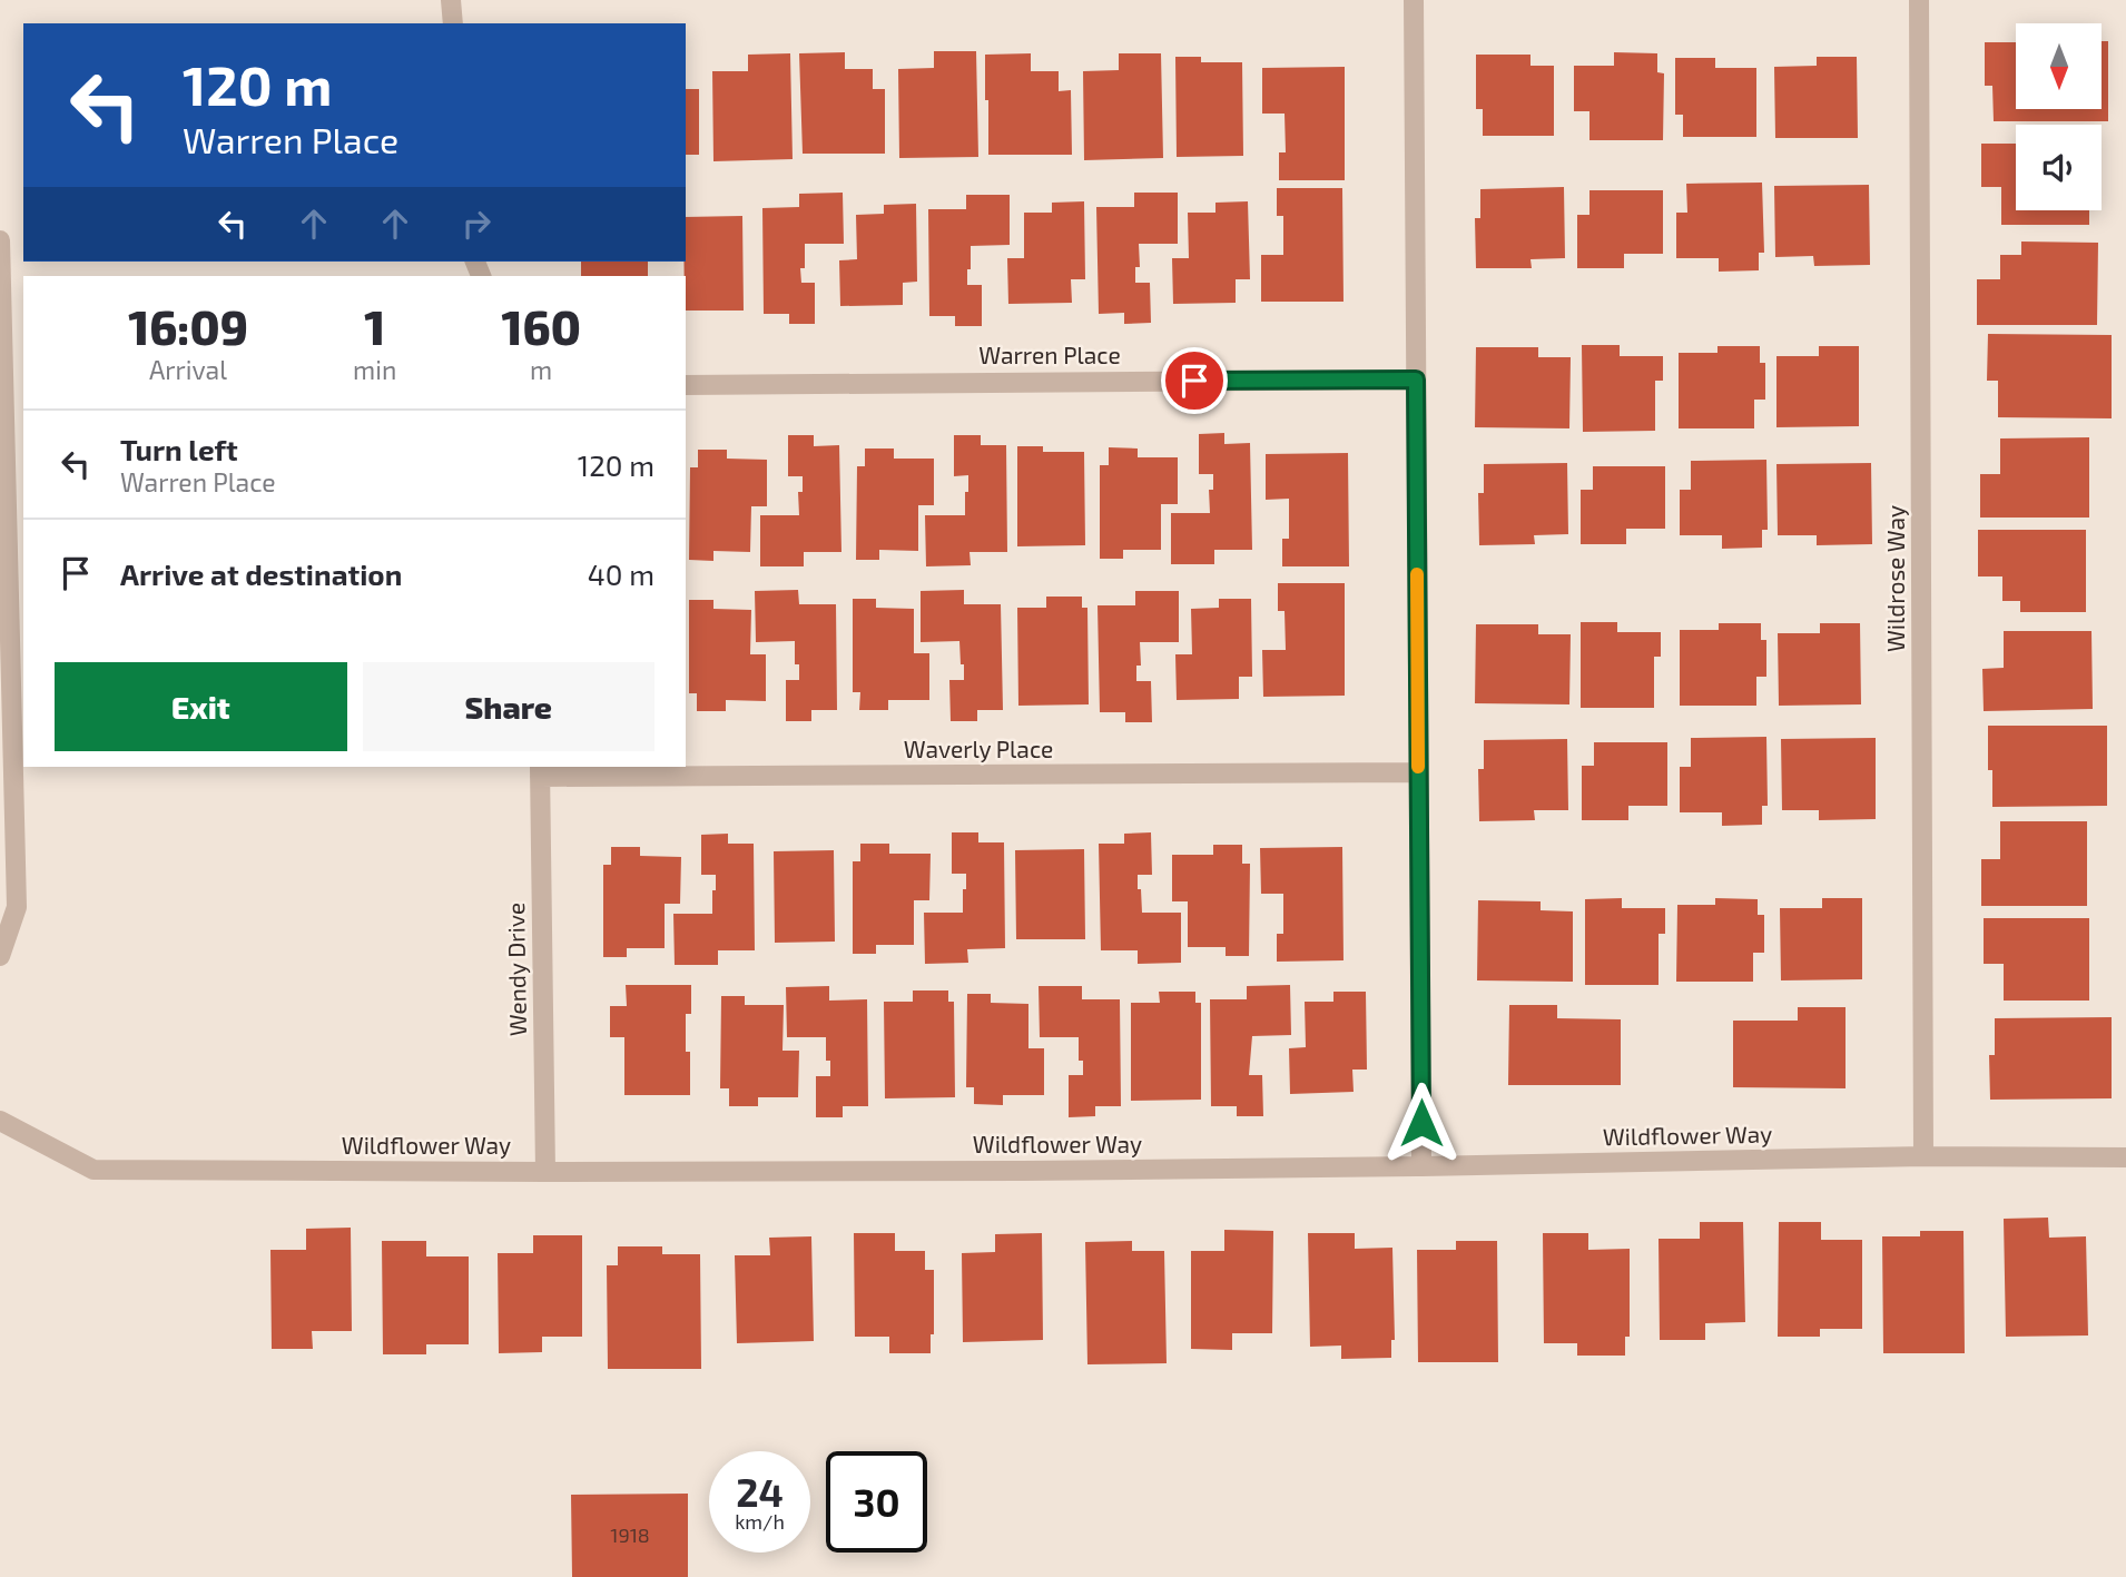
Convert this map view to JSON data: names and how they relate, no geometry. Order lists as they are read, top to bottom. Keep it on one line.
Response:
{"streets":{"street":["Warren Place","Wildrose Way","Waverly Place","Wendy Drive","Wildflower Way"]},"crossings":[["Wildrose Way","Wildflower Way"],["Waverly Place","Wendy Drive"],["Wendy Drive","Wildflower Way"]],"house_numbers":["1918"],"north":"bottom","page":{"turn":["120 m","Warren Place"],"eta":["16:09","Arrival","1","min","160","m"],"list":[{"name":"Turn left","note":"Warren Place","value":"120 m"},{"name":"Arrive at destination","value":"40 m"}],"buttons":["Exit","Share"],"speed":"24 km/h","limit":"30"}}
